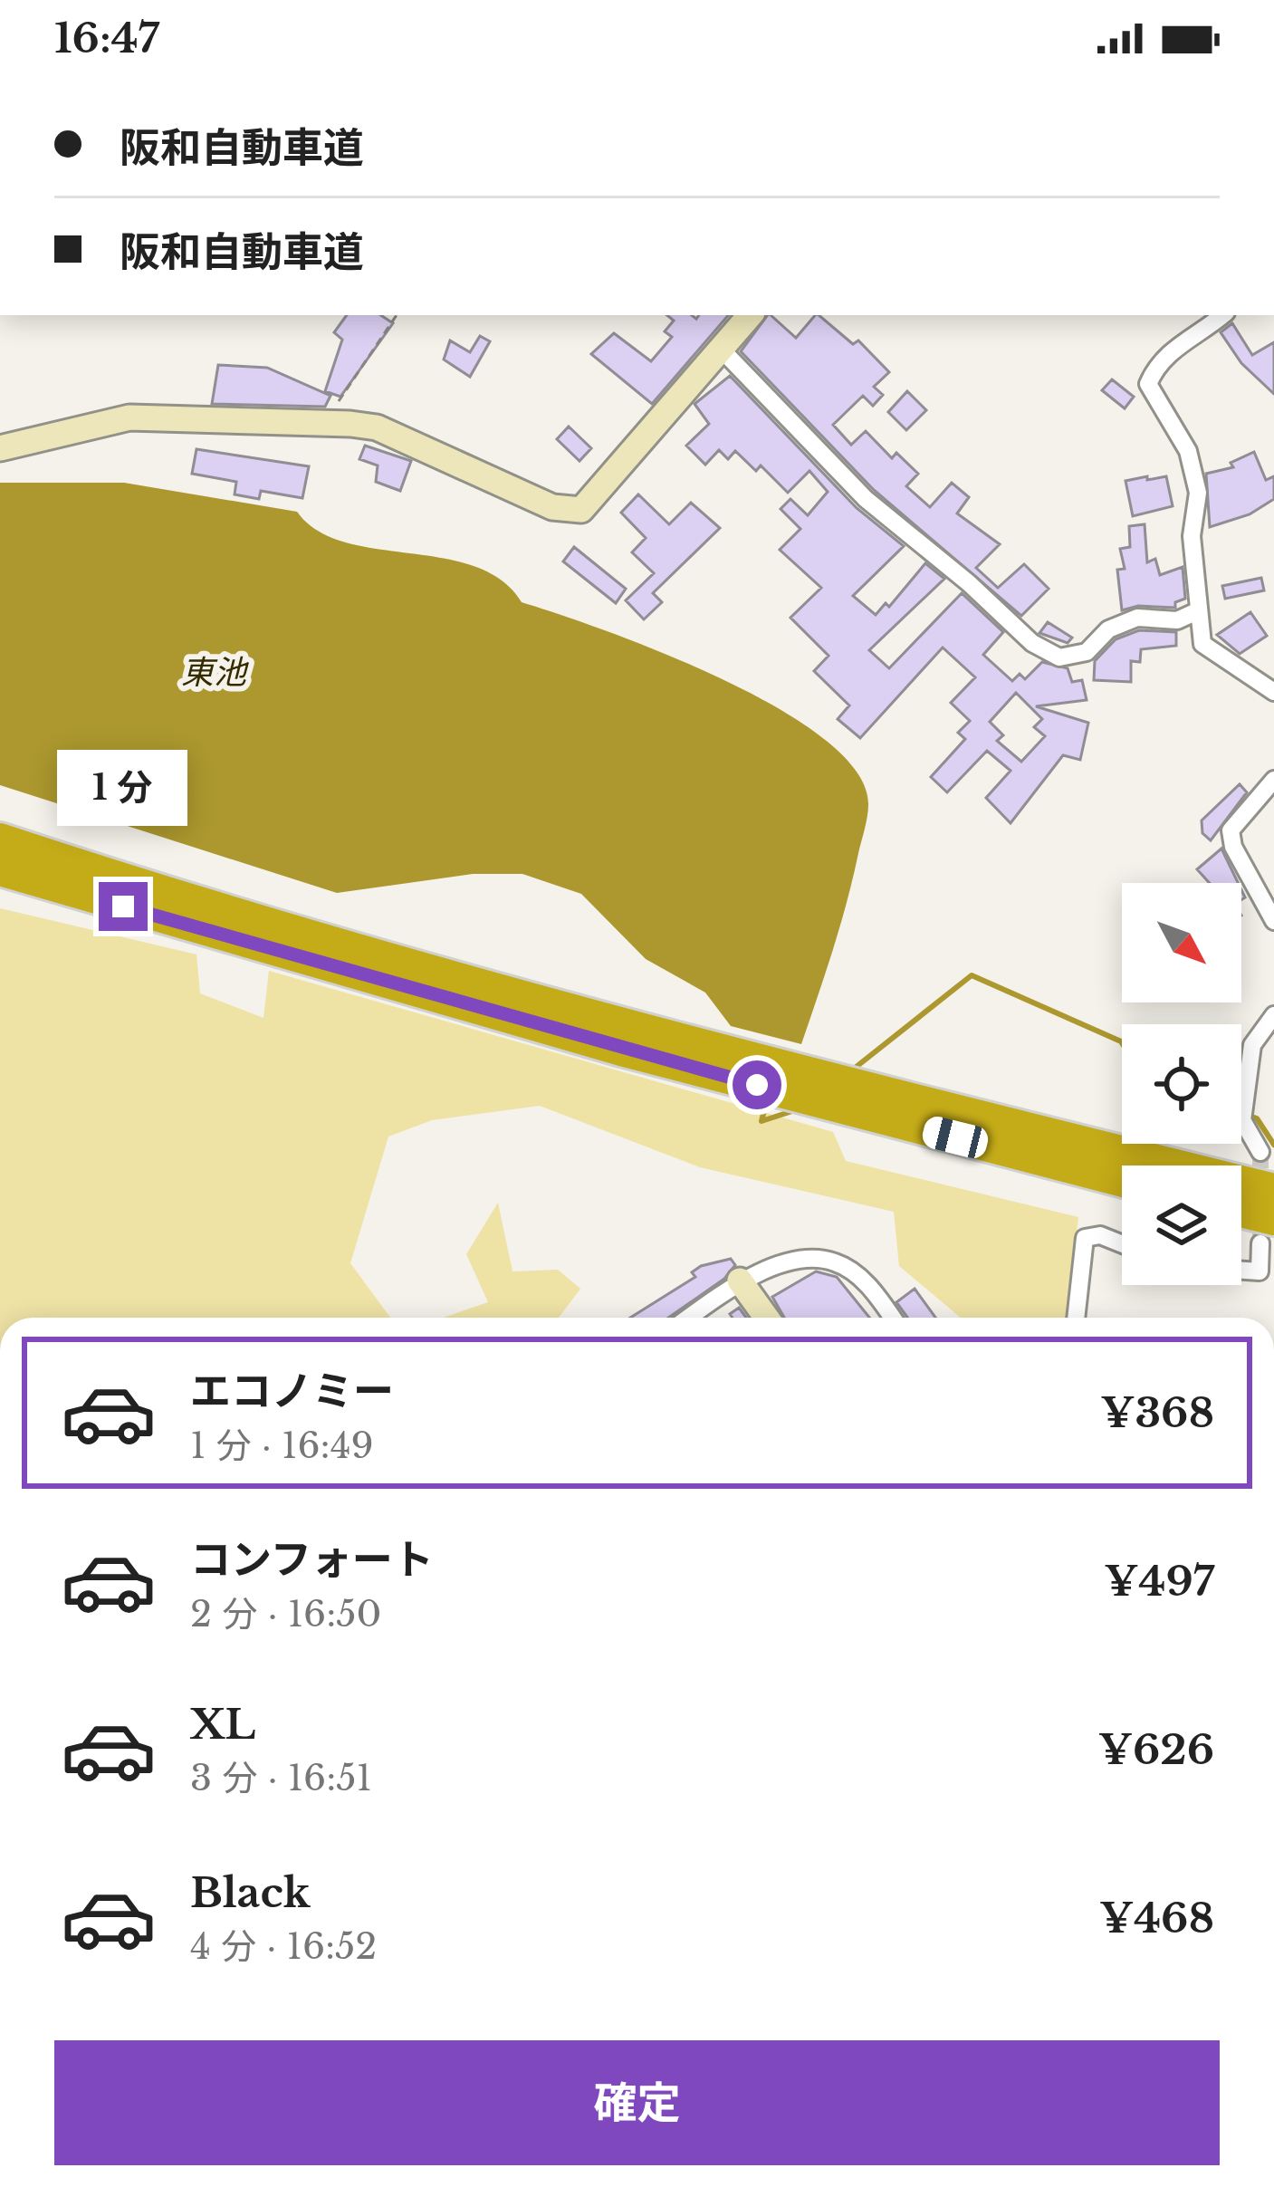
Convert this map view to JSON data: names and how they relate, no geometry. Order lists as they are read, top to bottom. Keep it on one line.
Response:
{"water":["東池"],"north":"bottom right","page":{"status":"16:47","banner":["阪和自動車道","阪和自動車道"],"bubble":"1 分","list":[{"name":"エコノミー","note":"1 分 · 16:49","value":"¥368"},{"name":"コンフォート","note":"2 分 · 16:50","value":"¥497"},{"name":"XL","note":"3 分 · 16:51","value":"¥626"},{"name":"Black","note":"4 分 · 16:52","value":"¥468"}],"buttons":"確定"}}
